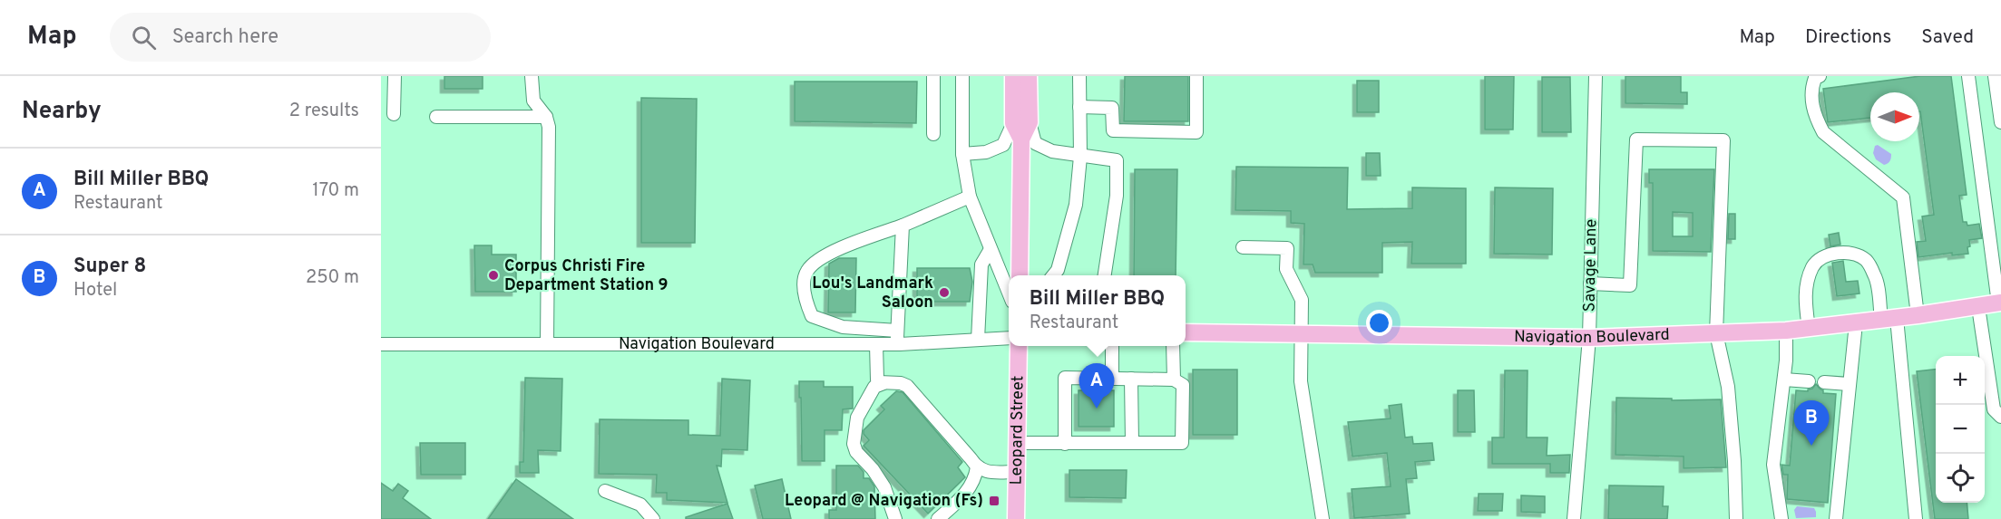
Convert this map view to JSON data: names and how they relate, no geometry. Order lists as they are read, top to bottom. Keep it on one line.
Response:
{"streets":{"main road":["Navigation Boulevard","Leopard Street"],"street":["Savage Lane"]},"crossings":[["Savage Lane","Navigation Boulevard"]],"places":{"other":["Corpus Christi Fire Department Station 9","Lou's Landmark Saloon"],"transit":["Leopard @ Navigation (Fs)"]},"north":"right","page":{"header":"Map","search":"Search here","nav":["Map","Directions","Saved"],"heading":["Nearby","2 results"],"list":[{"mark":"A","name":"Bill Miller BBQ","note":"Restaurant","value":"170 m"},{"mark":"B","name":"Super 8","note":"Hotel","value":"250 m"}],"popup":["Bill Miller BBQ","Restaurant"],"map_buttons":["+","−"],"pins":["A","B"]}}
